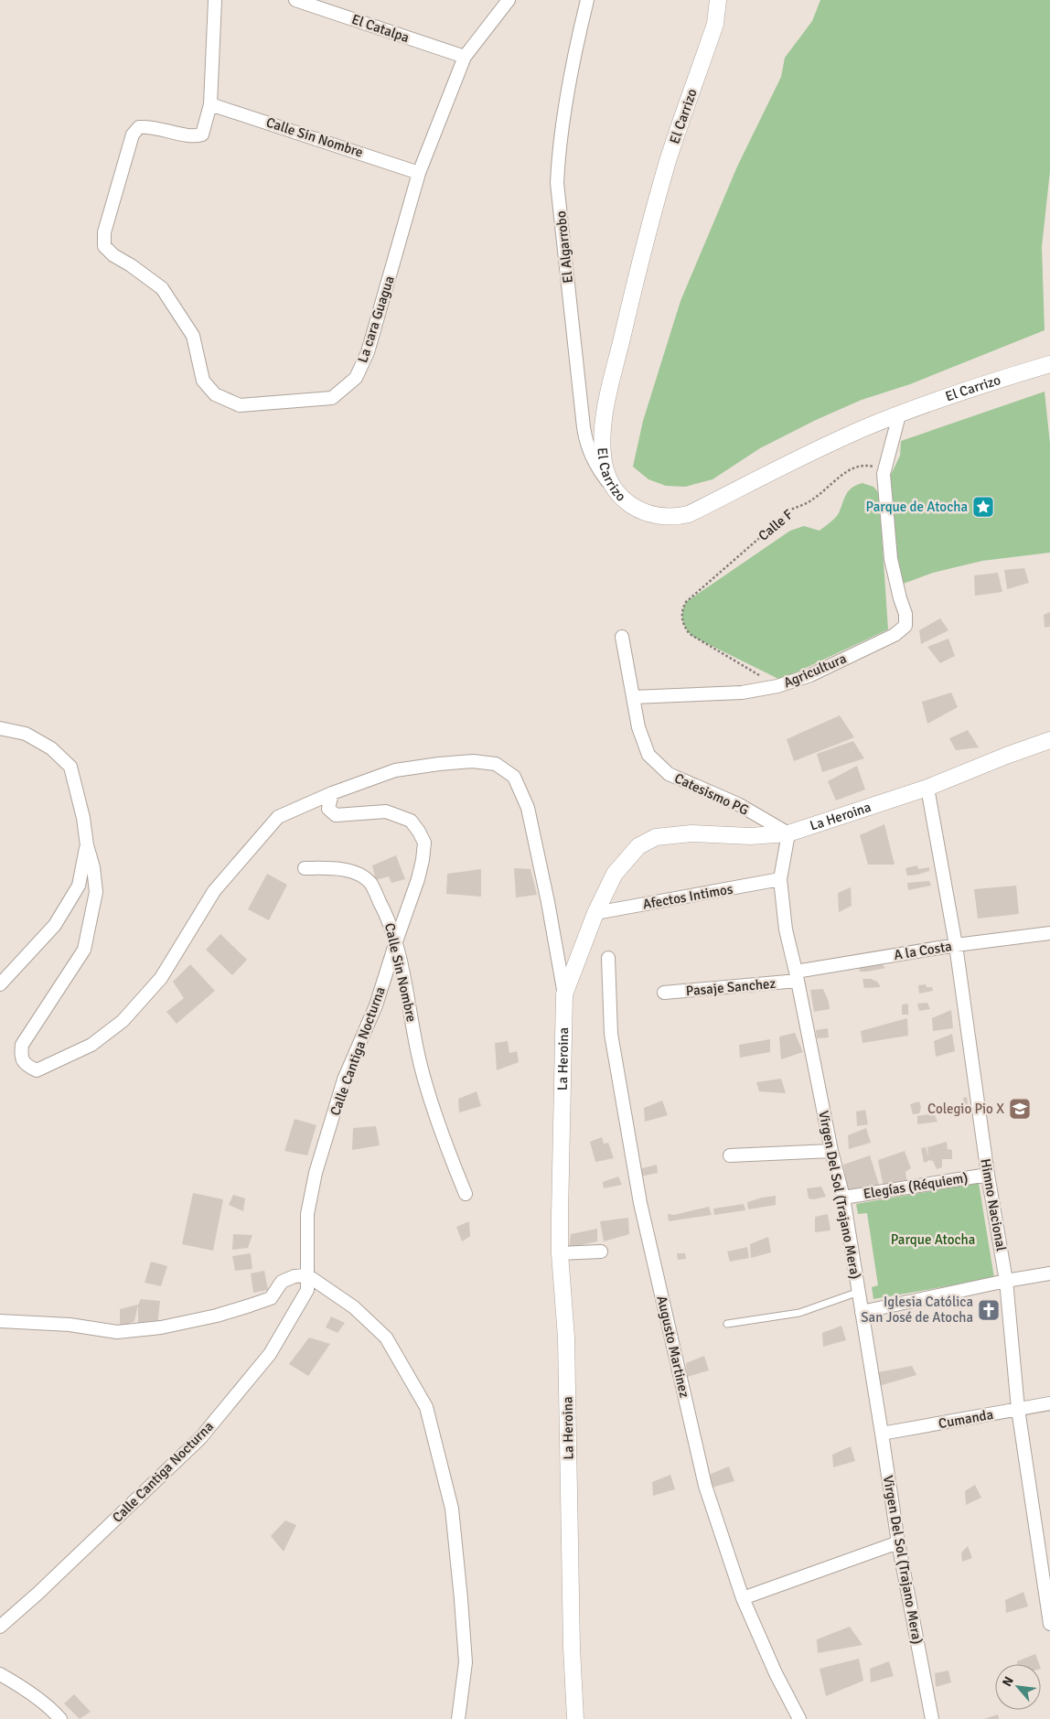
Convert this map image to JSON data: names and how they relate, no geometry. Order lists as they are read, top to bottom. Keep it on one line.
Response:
{"streets":{"street":["El Catalpa","El Carrizo","Calle Sin Nombre","El Algarrobo","La cara Guagua","Agricultura","Catesismo PG","La Heroina","Afectos Intimos","A la Costa","Pasaje Sanchez","Calle Cantiga Nocturna","Elegías (Réquiem)","Virgen Del Sol (Trajano Mera)","Himno Nacional","Augusto Martinez","Cumanda"],"path":["Calle F"]},"crossings":[["El Catalpa","La cara Guagua"],["El Carrizo","El Algarrobo"],["Calle Sin Nombre","La cara Guagua"],["Calle Sin Nombre","Calle Cantiga Nocturna"],["Calle F","Agricultura"],["Agricultura","Catesismo PG"],["Catesismo PG","La Heroina"],["Catesismo PG","Virgen Del Sol (Trajano Mera)"],["La Heroina","Afectos Intimos"],["La Heroina","Virgen Del Sol (Trajano Mera)"],["La Heroina","Himno Nacional"],["Afectos Intimos","Virgen Del Sol (Trajano Mera)"],["A la Costa","Pasaje Sanchez"],["A la Costa","Virgen Del Sol (Trajano Mera)"],["A la Costa","Himno Nacional"],["Pasaje Sanchez","Virgen Del Sol (Trajano Mera)"],["Elegías (Réquiem)","Virgen Del Sol (Trajano Mera)"],["Elegías (Réquiem)","Himno Nacional"],["Virgen Del Sol (Trajano Mera)","Cumanda"],["Himno Nacional","Cumanda"]],"parks":["Parque Atocha"],"places":{"place":["Parque de Atocha"],"school or university":["Colegio Pio X"],"church":["Iglesia Católica San José de Atocha"]},"north":"top left"}
